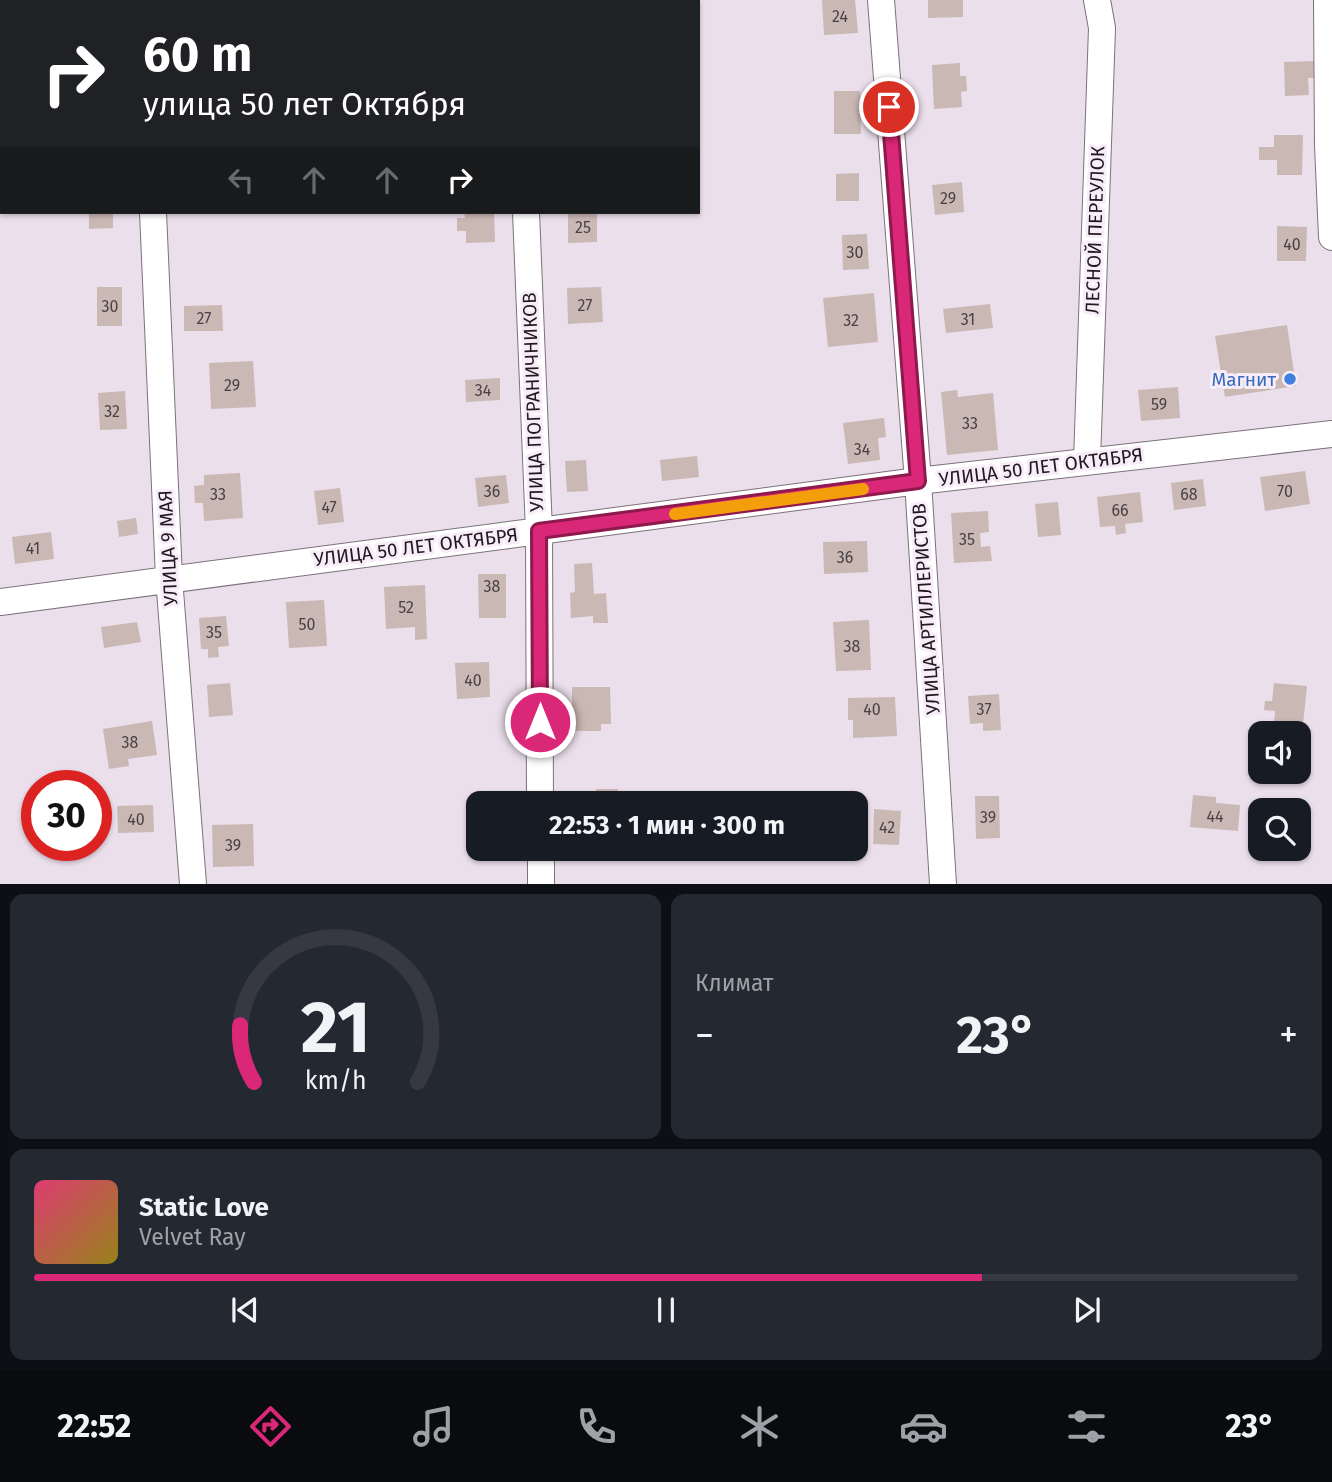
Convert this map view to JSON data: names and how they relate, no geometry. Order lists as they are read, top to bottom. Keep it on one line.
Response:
{"streets":{"street":["ЛЕСНОЙ ПЕРЕУЛОК","УЛИЦА ПОГРАНИЧНИКОВ","УЛИЦА 50 ЛЕТ ОКТЯБРЯ","УЛИЦА 9 МАЯ","УЛИЦА АРТИЛЛЕРИСТОВ"]},"crossings":[["ЛЕСНОЙ ПЕРЕУЛОК","УЛИЦА 50 ЛЕТ ОКТЯБРЯ"],["УЛИЦА ПОГРАНИЧНИКОВ","УЛИЦА 50 ЛЕТ ОКТЯБРЯ"],["УЛИЦА 50 ЛЕТ ОКТЯБРЯ","УЛИЦА 9 МАЯ"],["УЛИЦА 50 ЛЕТ ОКТЯБРЯ","УЛИЦА АРТИЛЛЕРИСТОВ"]],"places":["Магнит"],"house_numbers":["24","29","25","40","30","27","30","27","31","32","29","34","59","32","33","34","36","70","33","68","47","66","35","41","36","38","52","50","35","38","40","40","37","38","44","39","40","42","39"],"page":{"turn":["60 m","улица 50 лет Октября"],"limit":"30","trip":"22:53 · 1 мин · 300 m","tile":"Климат","heat":["−","23°","+"],"song":["Static Love","Velvet Ray"],"tabs":["22:52","23°"],"gauge":["21","km/h"]}}
